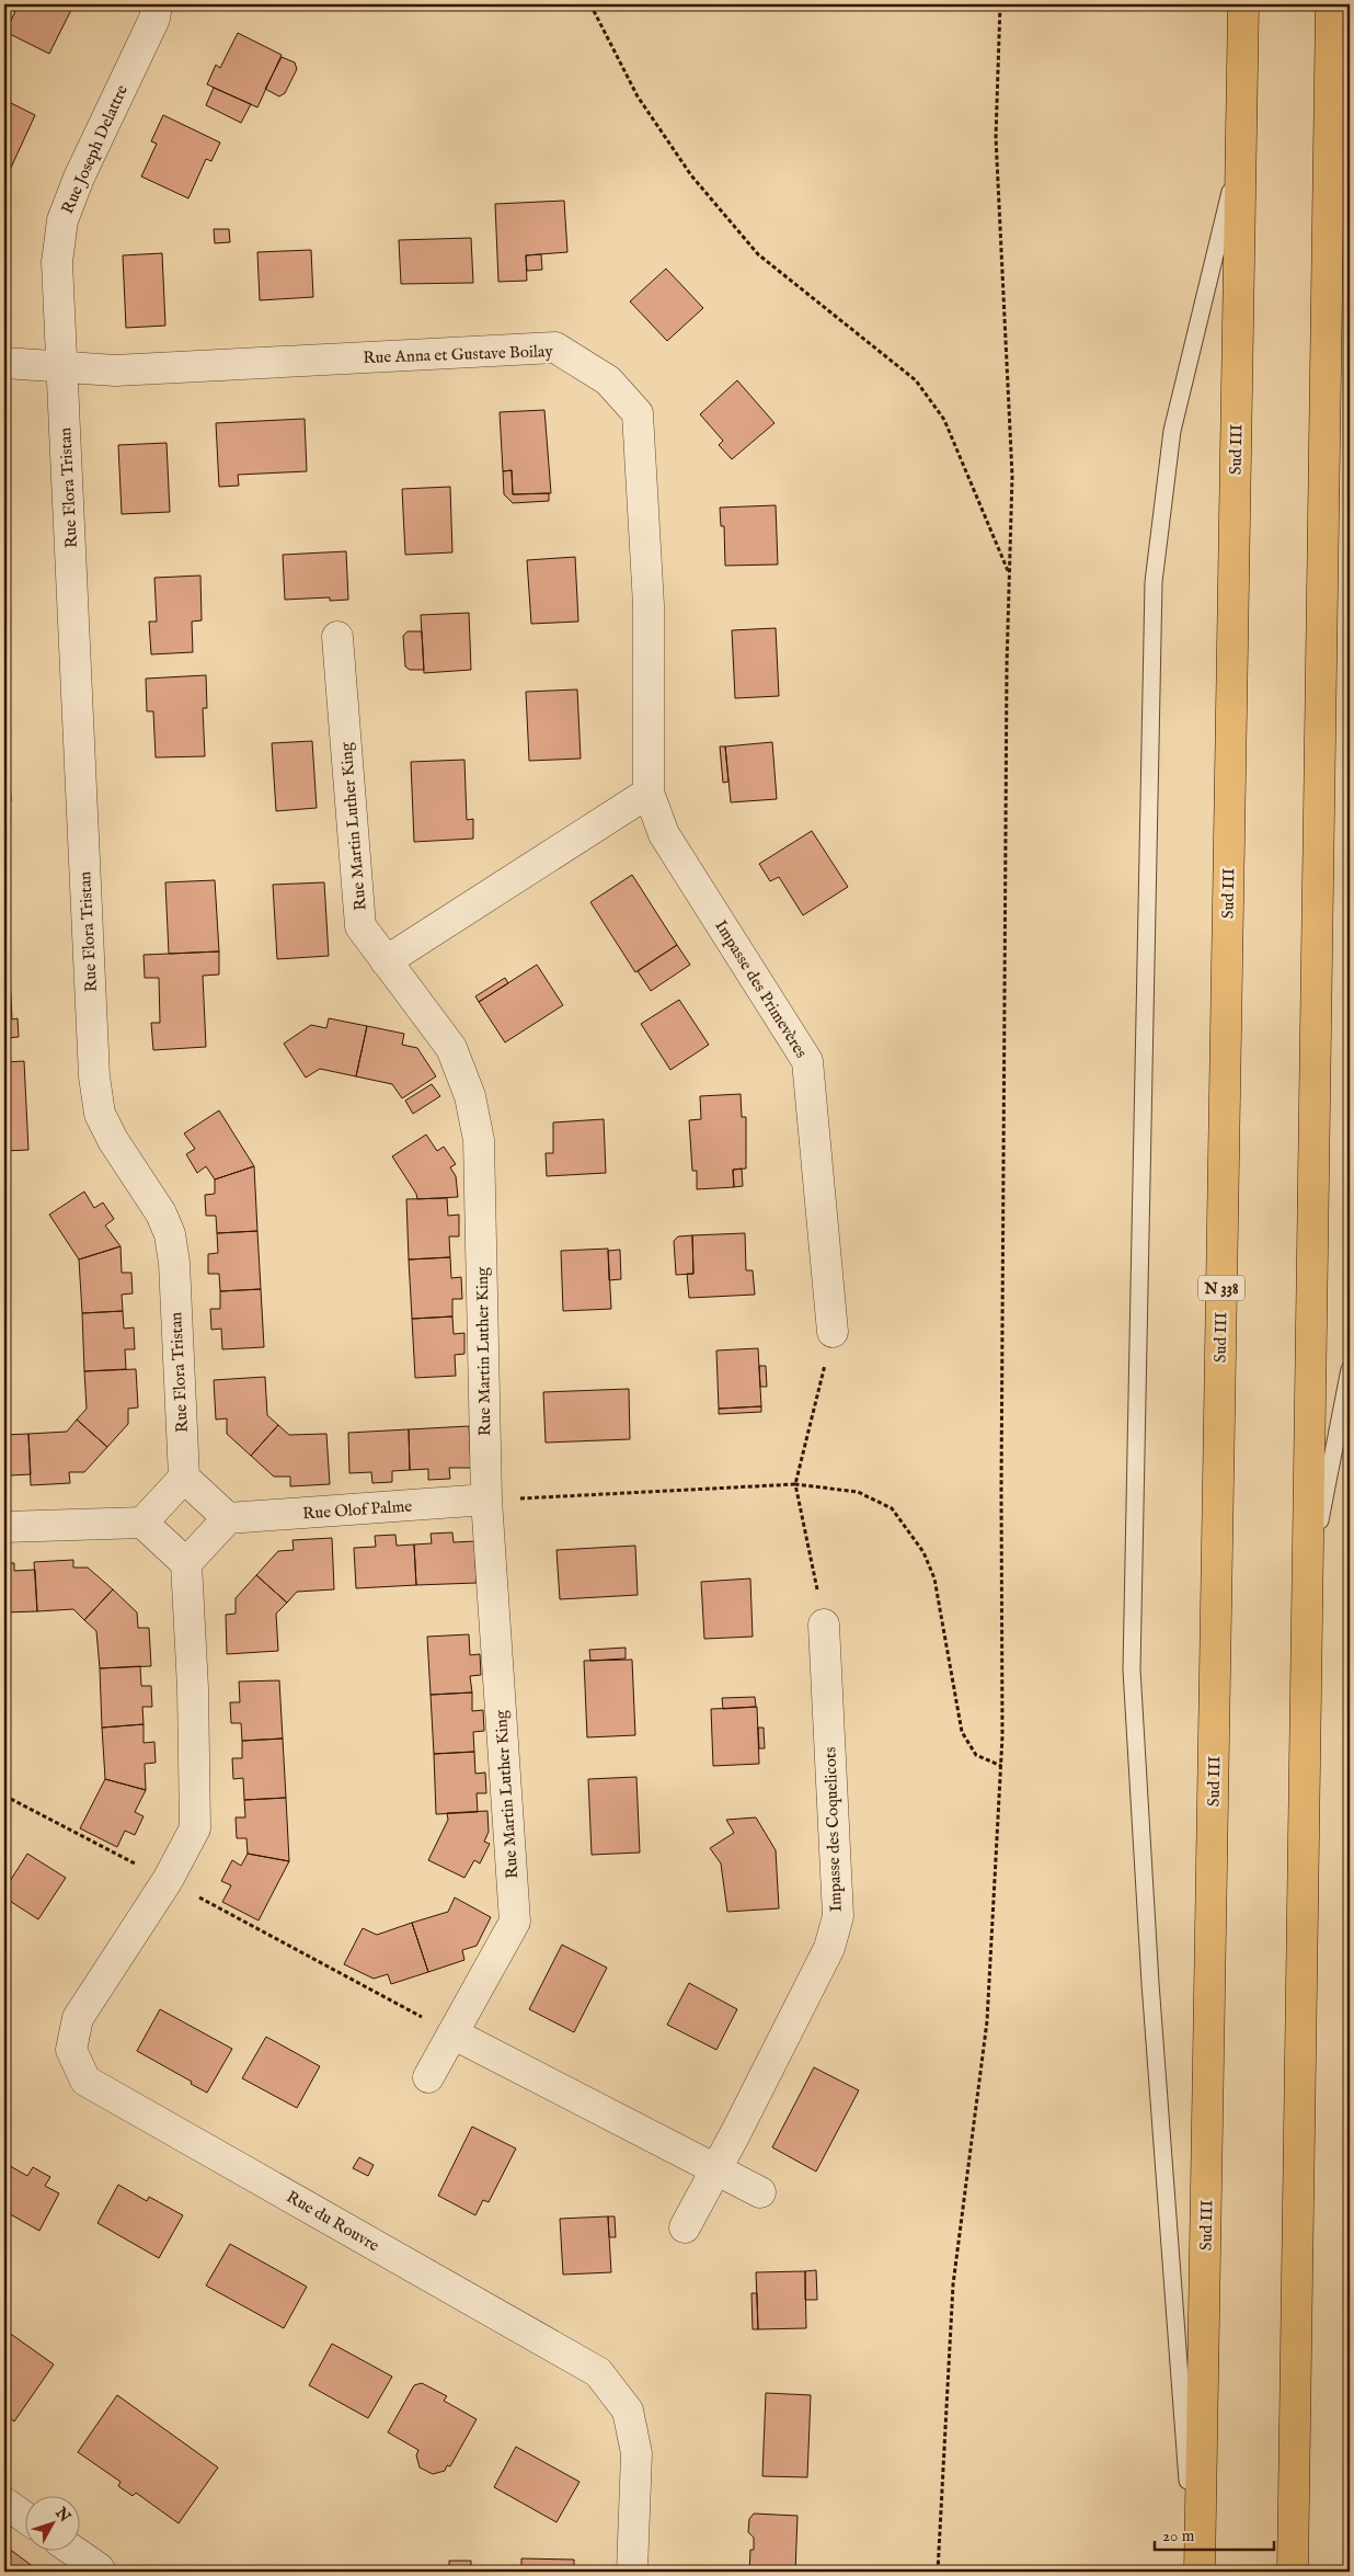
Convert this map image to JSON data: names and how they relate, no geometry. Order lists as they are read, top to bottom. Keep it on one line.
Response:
{"streets":{"highway":["Sud III","N 338"],"street":["Rue Joseph Delattre","Rue Anna et Gustave Boilay","Rue Flora Tristan","Rue Martin Luther King","Impasse des Primevères","Rue Olof Palme","Impasse des Coquelicots","Rue du Rouvre"]},"crossings":[["Rue Joseph Delattre","Rue Anna et Gustave Boilay"],["Rue Joseph Delattre","Rue Flora Tristan"],["Rue Anna et Gustave Boilay","Rue Flora Tristan"],["Rue Anna et Gustave Boilay","Impasse des Primevères"],["Rue Martin Luther King","Rue Olof Palme"]],"scale_bar":"20 m","north":"top right"}
